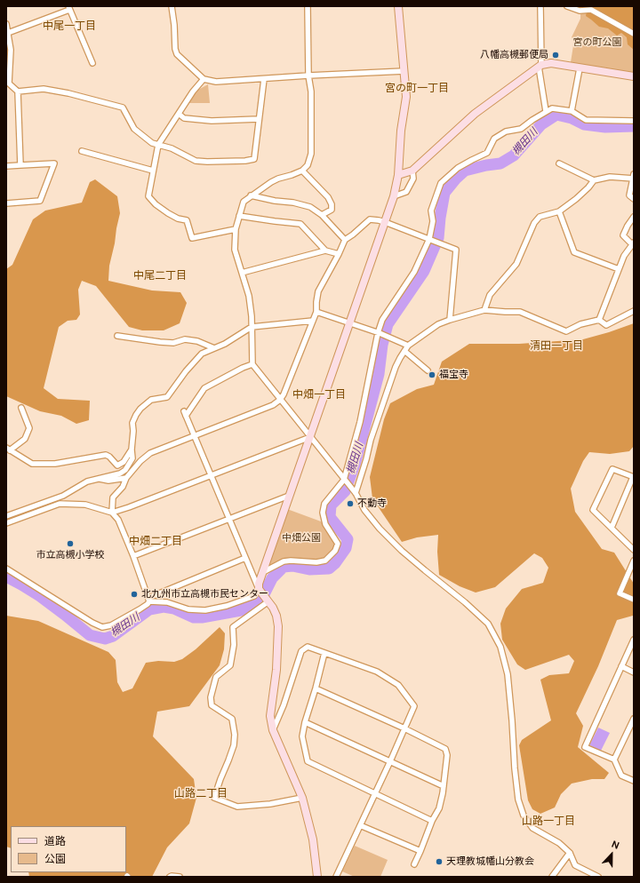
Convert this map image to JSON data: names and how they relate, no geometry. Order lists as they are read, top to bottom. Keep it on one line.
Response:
{"districts":["中尾一丁目","宮の町一丁目","中尾二丁目","清田一丁目","中畑一丁目","中畑二丁目","山路二丁目","山路一丁目"],"water":["槻田川"],"parks":["宮の町公園","中畑公園"],"places":["八幡高槻郵便局","福宝寺","不動寺","市立高槻小学校","北九州市立高槻市民センター","天理教城幡山分教会"],"legend":["道路","公園"],"north":"top"}
